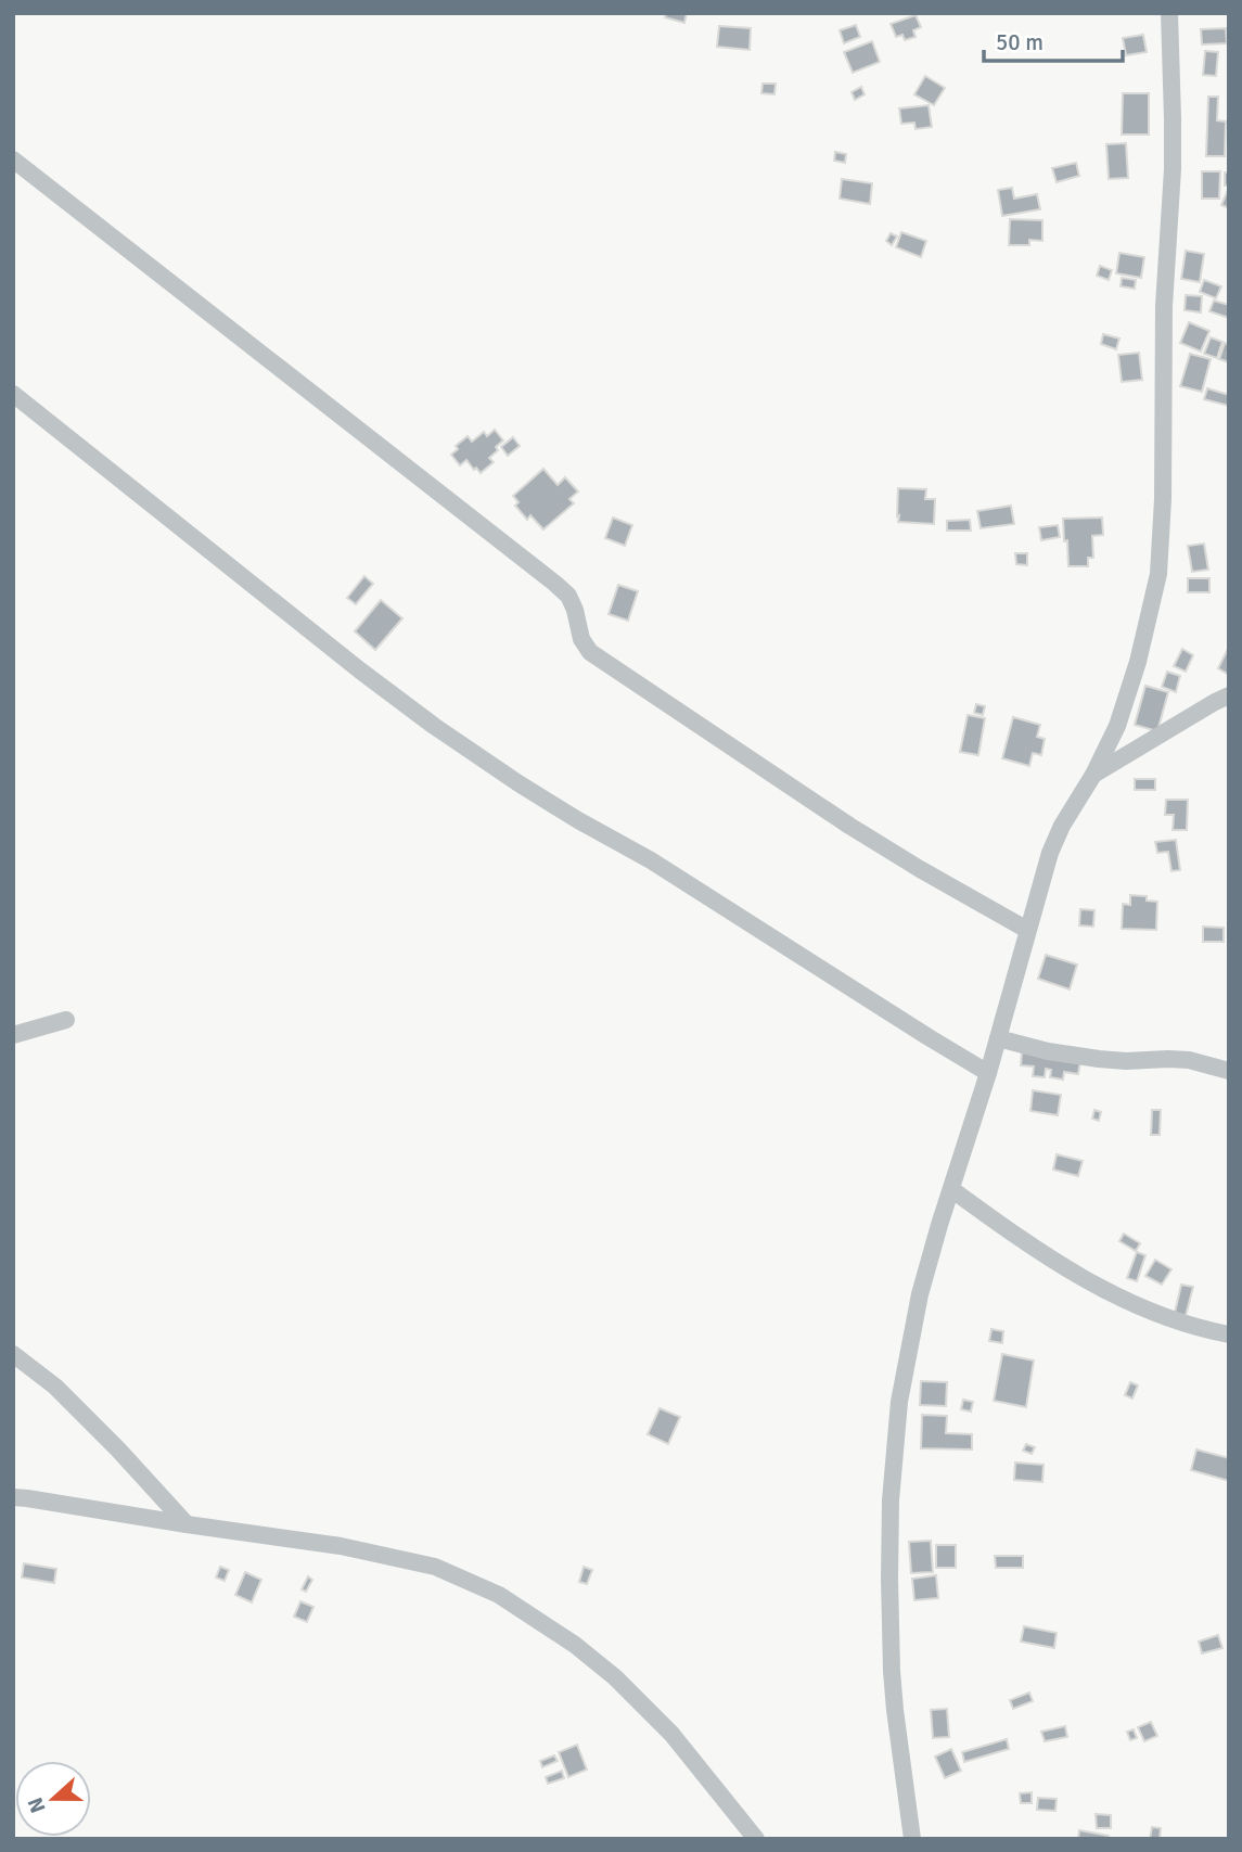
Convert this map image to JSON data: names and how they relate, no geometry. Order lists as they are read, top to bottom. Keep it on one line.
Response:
{"scale_bar":"50 m","north":"left"}
